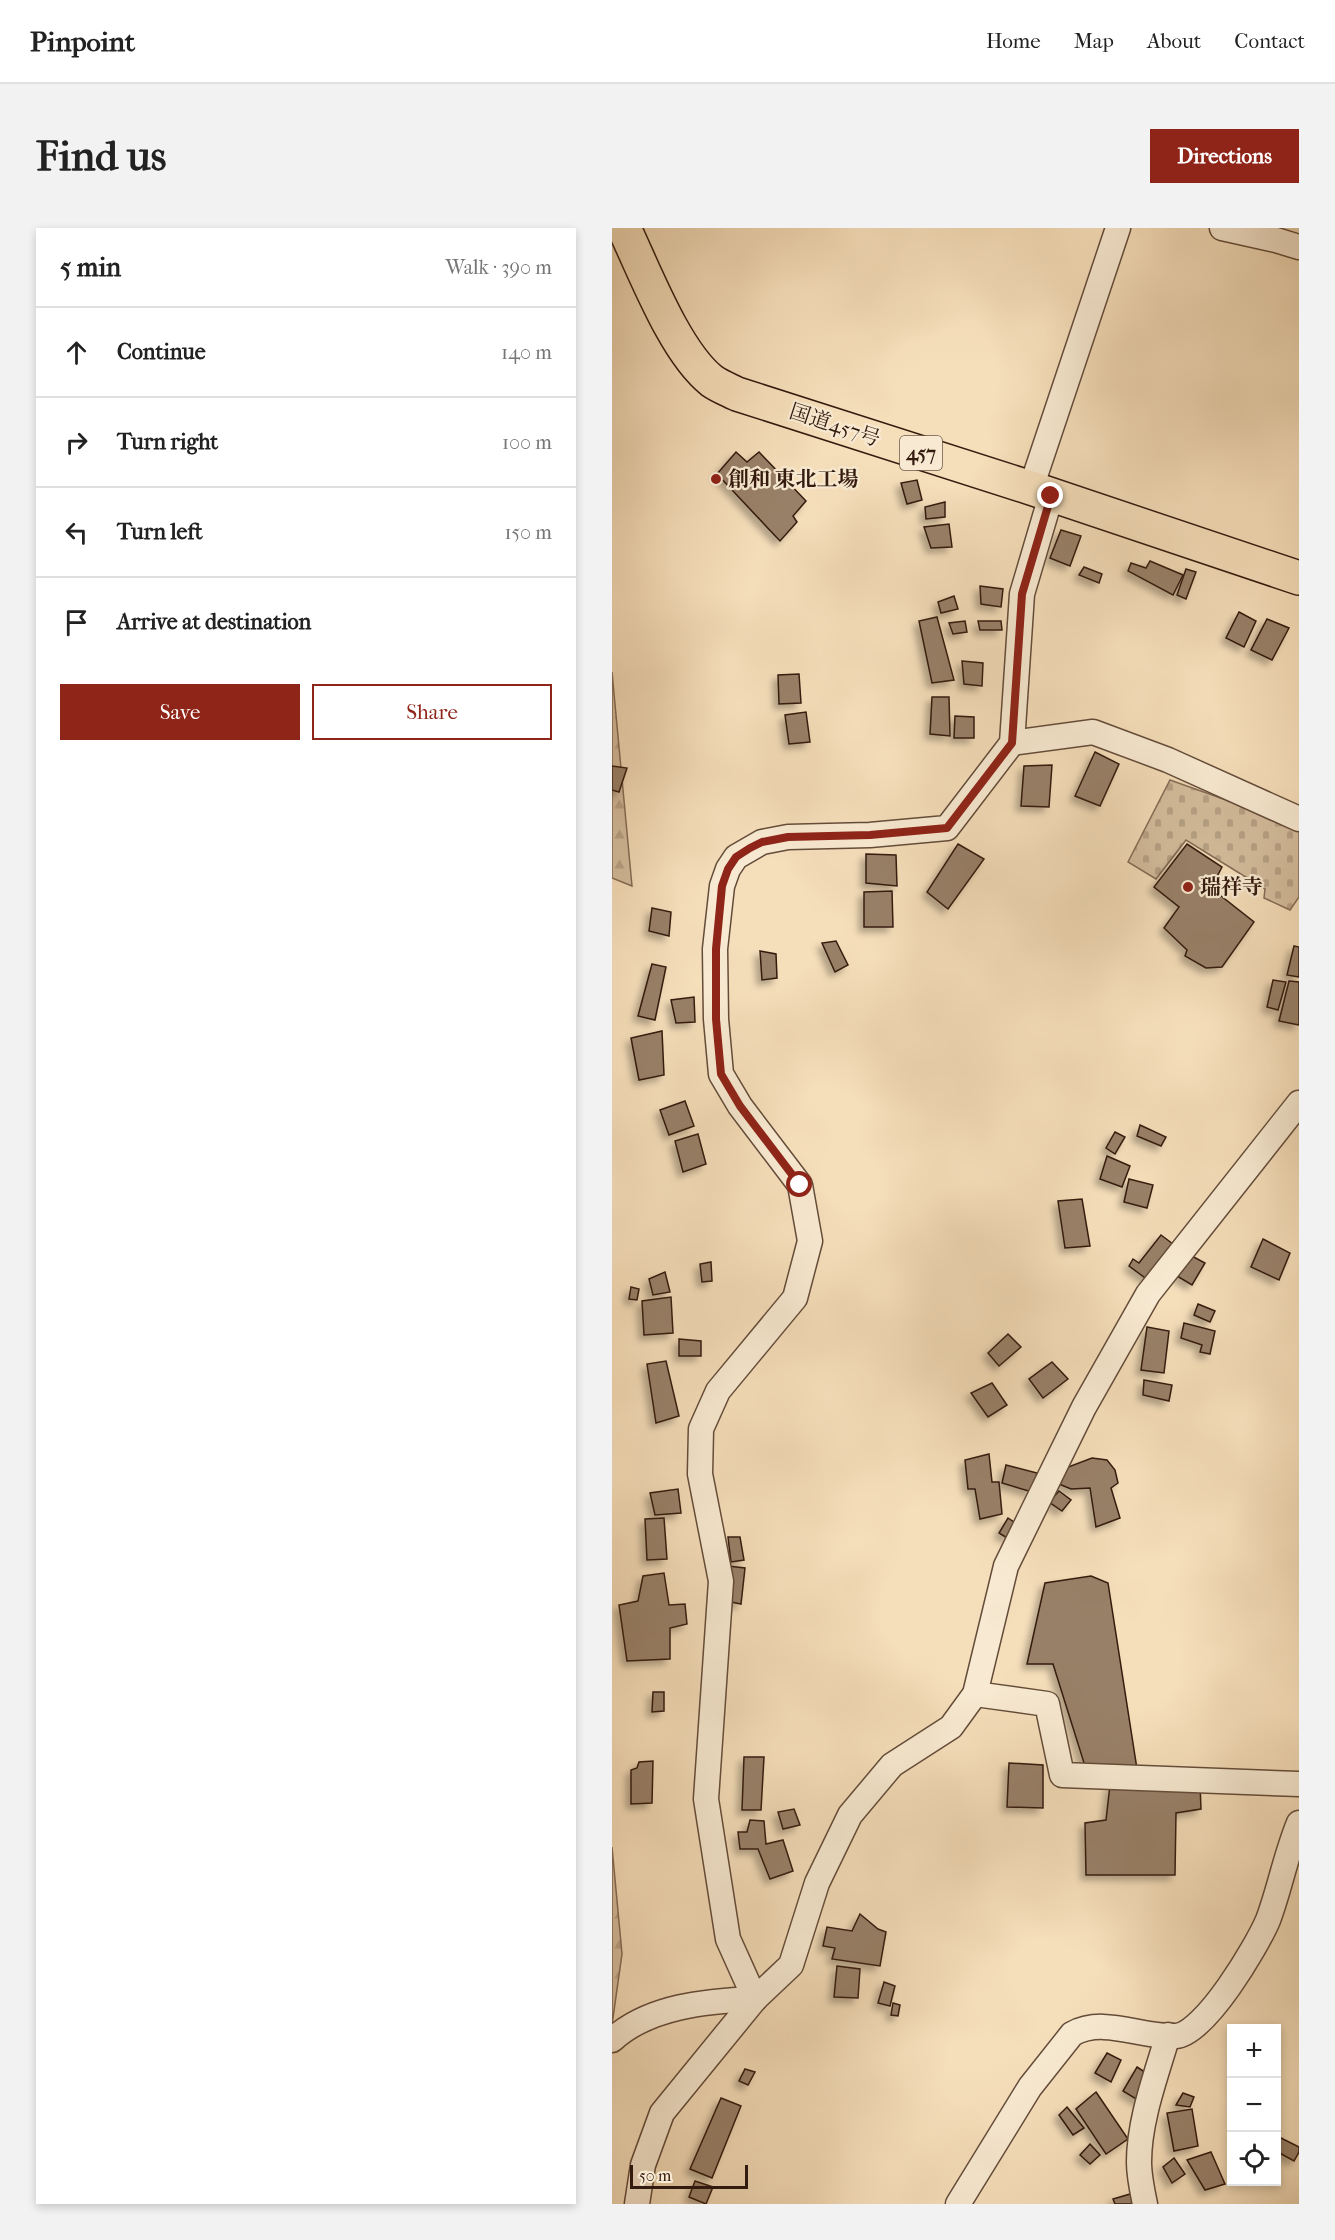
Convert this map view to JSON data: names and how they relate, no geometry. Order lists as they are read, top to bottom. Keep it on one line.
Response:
{"streets":{"highway":["国道457号","457"]},"places":["創和 東北工場","瑞祥寺"],"scale_bar":"50 m","page":{"header":"Pinpoint","nav":["Home","Map","About","Contact"],"buttons":["Directions",["Save","Share"]],"title":"Find us","heading":["5 min","Walk · 390 m"],"list":[["Continue","140 m"],["Turn right","100 m"],["Turn left","150 m"],"Arrive at destination"],"map_buttons":["+","−"],"scale":"50 m"}}
